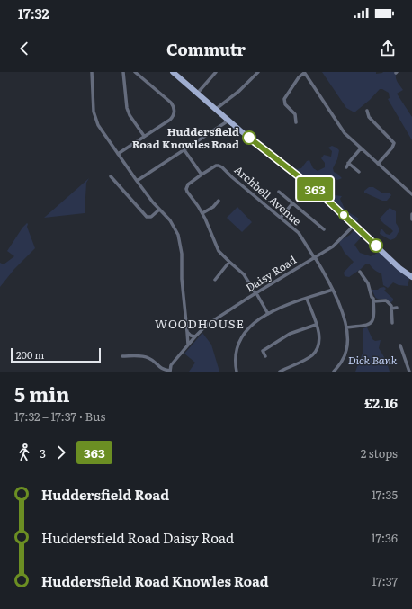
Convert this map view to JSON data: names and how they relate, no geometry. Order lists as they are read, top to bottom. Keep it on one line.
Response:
{"streets":{"street":["Archbell Avenue","Daisy Road"]},"crossings":[["Archbell Avenue","Daisy Road"]],"districts":["WOODHOUSE"],"parks":["Dick Bank"],"places":["Huddersfield Road Knowles Road"],"lines":["bus line 363"],"scale_bar":"200 m","page":{"status":"17:32","header":"Commutr","on_map":"363","scale":"200 m","heading":["5 min","17:32 – 17:37 · Bus","£2.16"],"legs":["3","363","2 stops"],"list":[{"name":"Huddersfield Road","value":"17:35"},{"name":"Huddersfield Road Daisy Road","value":"17:36"},{"name":"Huddersfield Road Knowles Road","value":"17:37"}]}}
